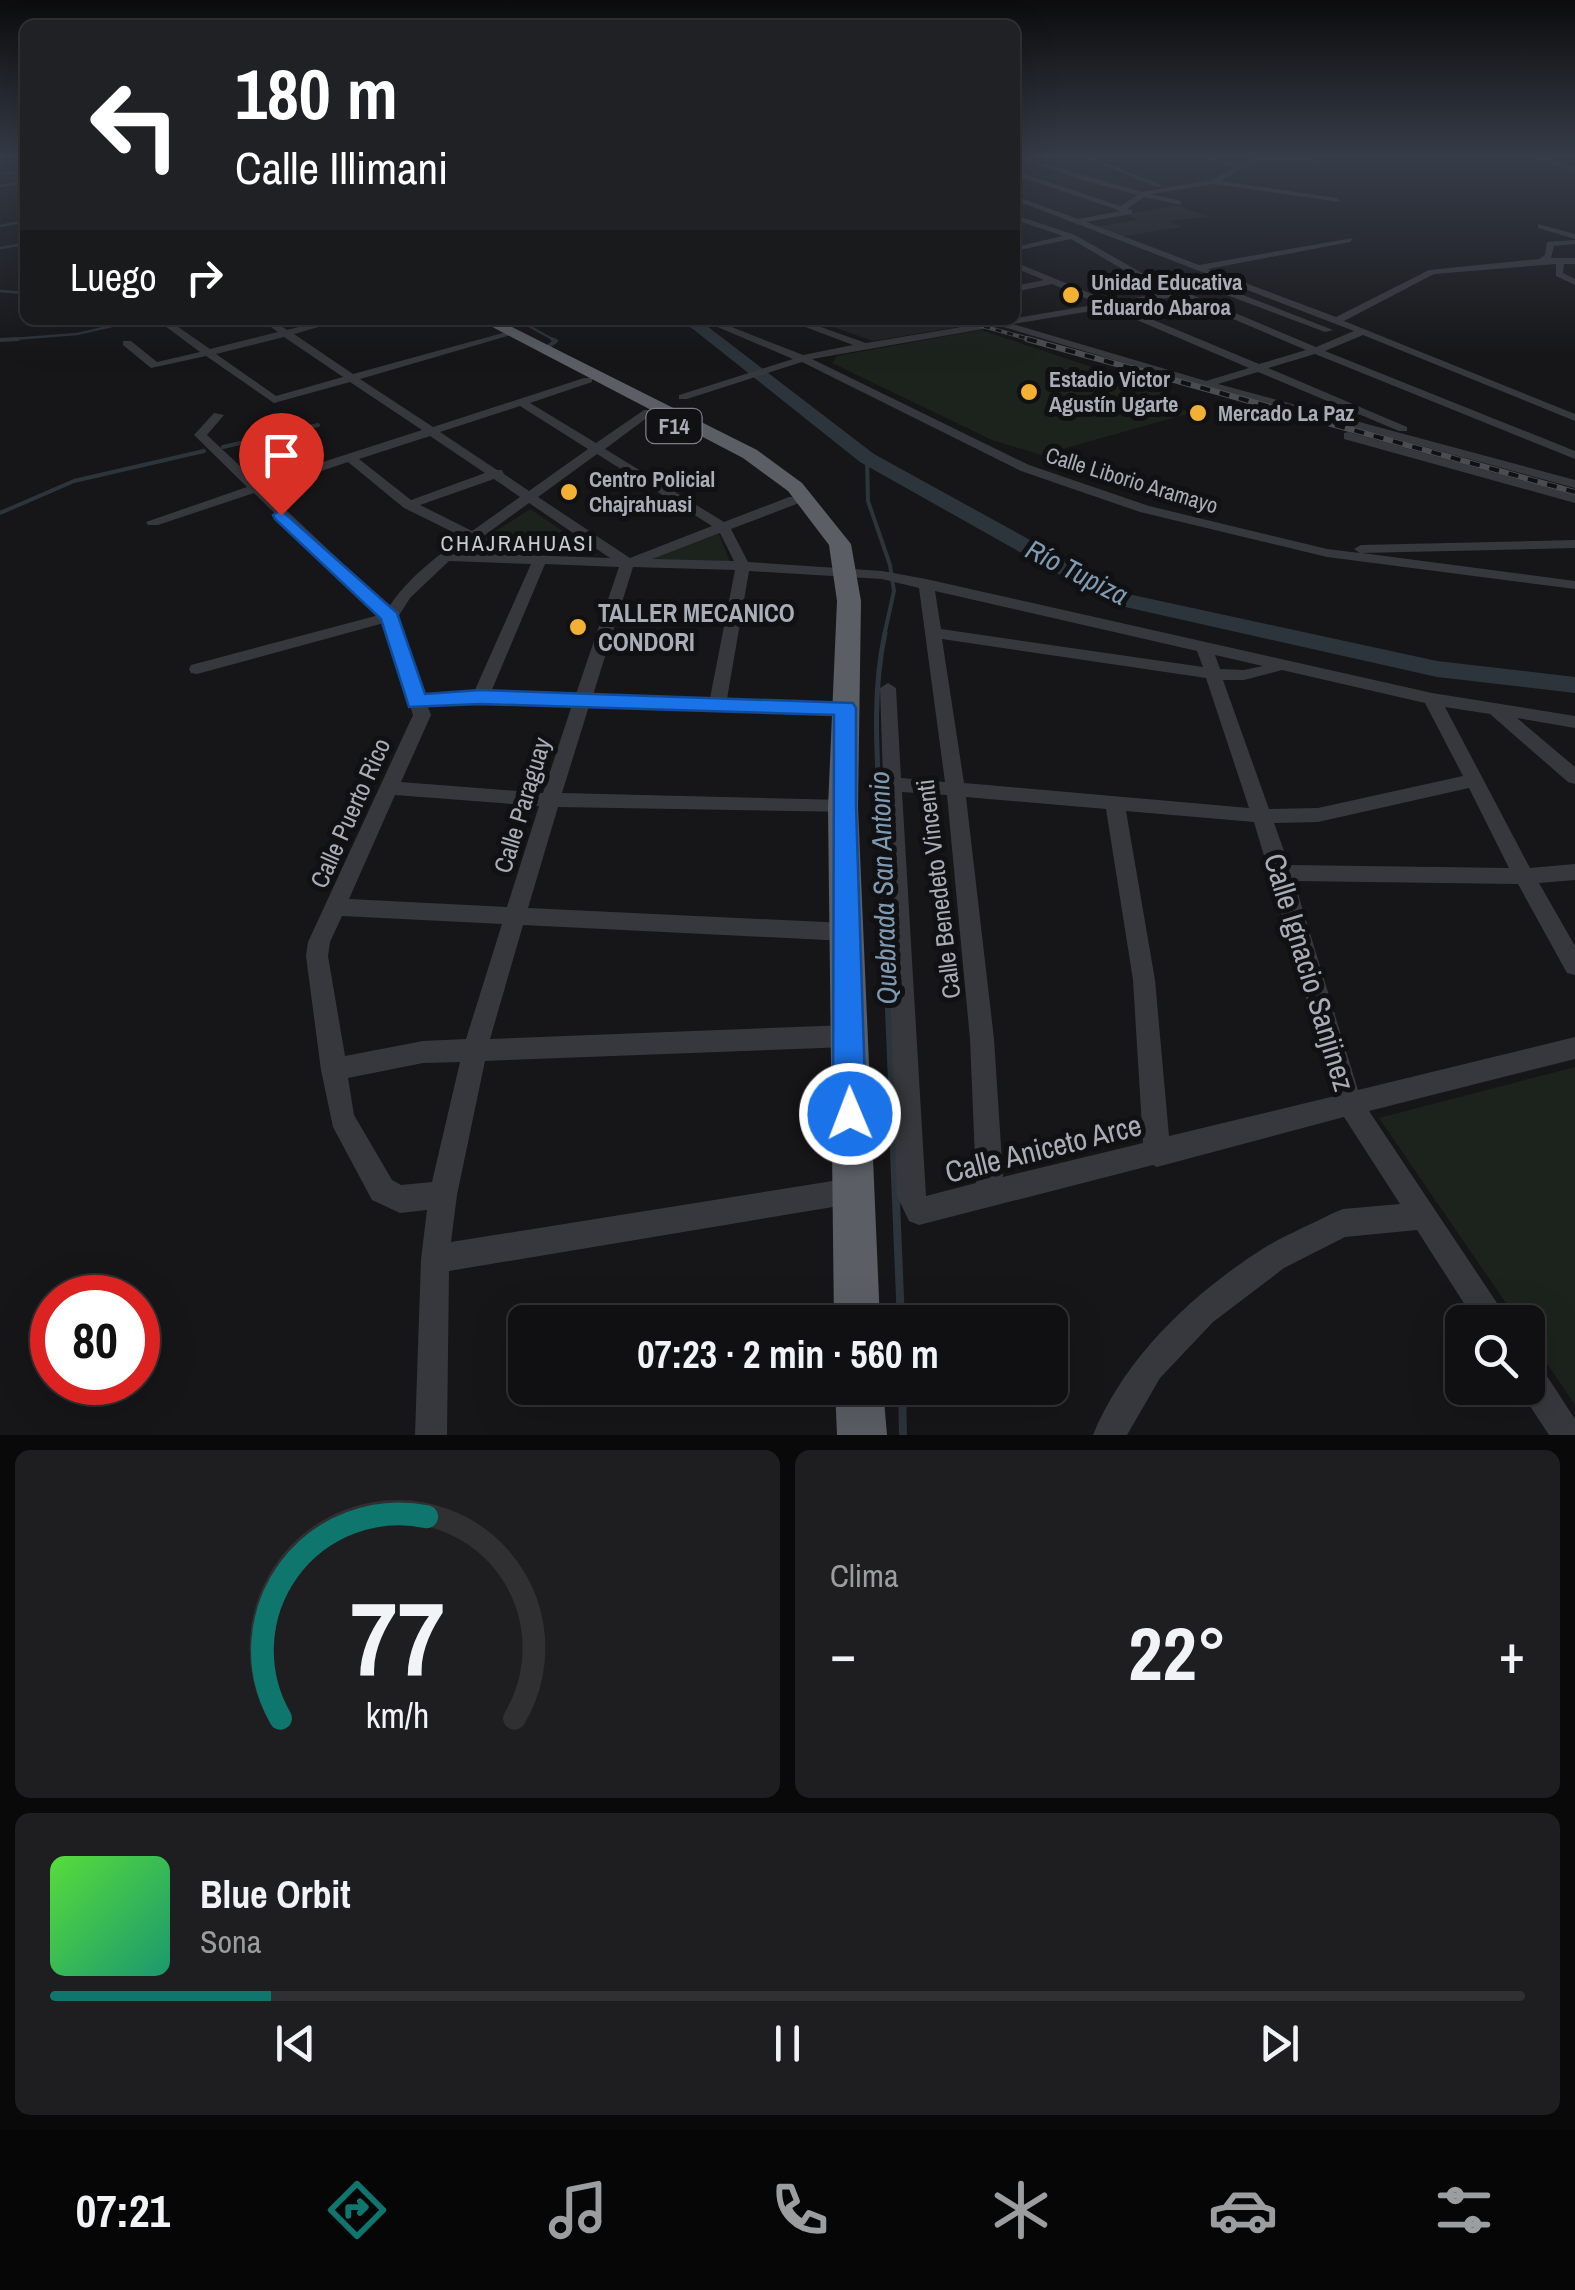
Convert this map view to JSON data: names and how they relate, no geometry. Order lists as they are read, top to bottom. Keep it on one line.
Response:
{"streets":{"highway":["F14"],"street":["Calle Liborio Aramayo","Calle Paraguay","Calle Puerto Rico","Calle Benedeto Vincenti","Calle Ignacio Sanjinez","Calle Aniceto Arce"]},"crossings":[["Calle Paraguay","Calle Puerto Rico"],["Calle Benedeto Vincenti","Calle Aniceto Arce"],["Calle Ignacio Sanjinez","Calle Aniceto Arce"]],"districts":["CHAJRAHUASI"],"water":["Río Tupiza","Quebrada San Antonio"],"places":["Unidad Educativa Eduardo Abaroa","Estadio Victor Agustín Ugarte","Mercado La Paz","Centro Policial Chajrahuasi","TALLER MECANICO CONDORI"],"page":{"turn":["180 m","Calle Illimani"],"then":"Luego","limit":"80","trip":"07:23 · 2 min · 560 m","tile":"Clima","heat":["−","22°","+"],"song":["Blue Orbit","Sona"],"tabs":"07:21","gauge":["77","km/h"]}}
